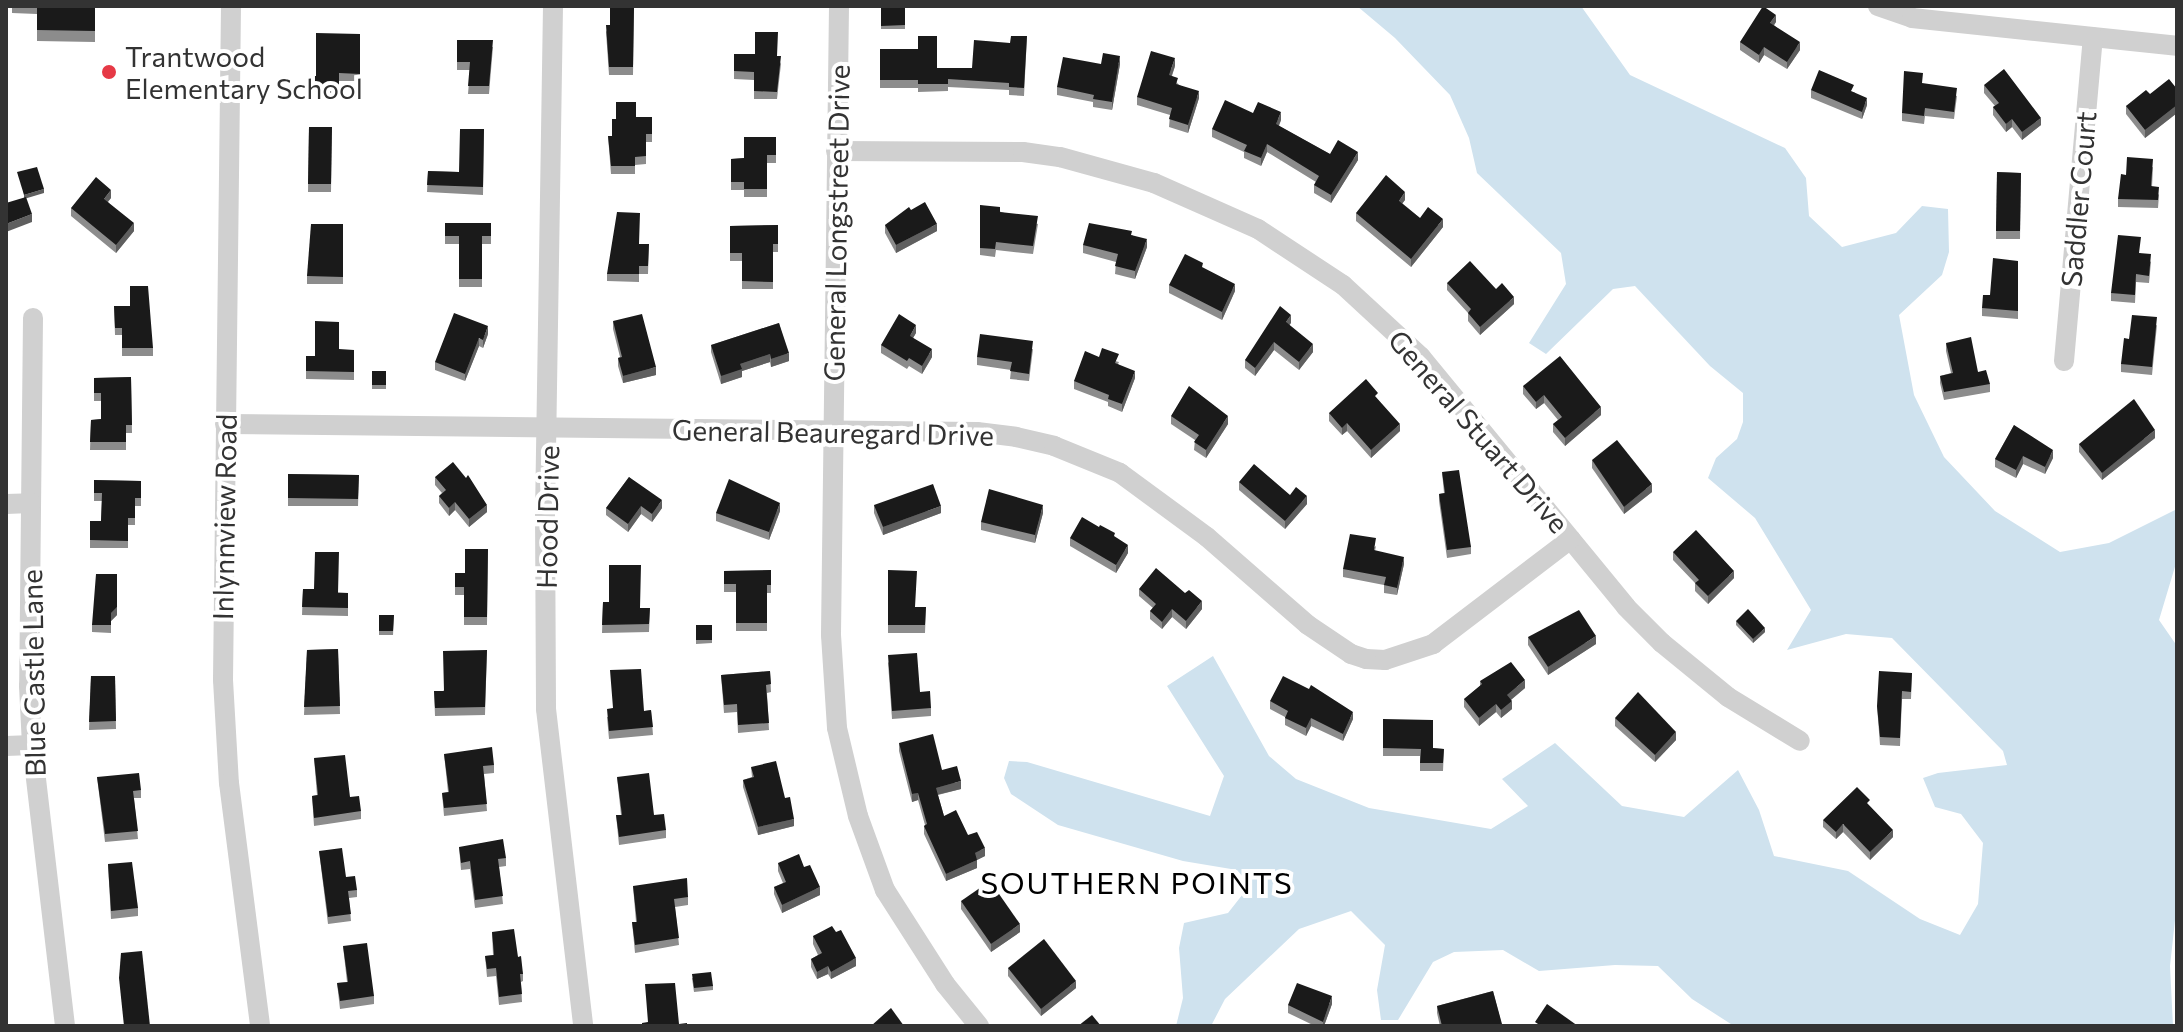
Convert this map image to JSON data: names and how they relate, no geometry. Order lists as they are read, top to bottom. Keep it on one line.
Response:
{"streets":{"street":["Saddler Court","General Longstreet Drive","General Stuart Drive","General Beauregard Drive","Inlynnview Road","Hood Drive","Blue Castle Lane"]},"crossings":[["General Longstreet Drive","General Stuart Drive"],["General Longstreet Drive","General Beauregard Drive"],["General Stuart Drive","General Beauregard Drive"],["General Beauregard Drive","Inlynnview Road"],["General Beauregard Drive","Hood Drive"]],"districts":["SOUTHERN POINTS"],"places":["Trantwood Elementary School"]}
